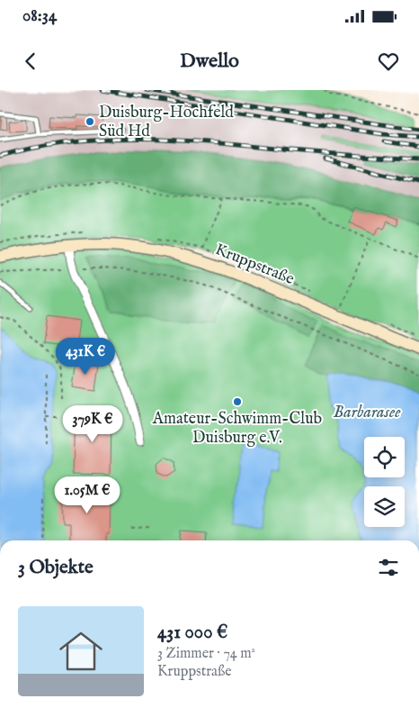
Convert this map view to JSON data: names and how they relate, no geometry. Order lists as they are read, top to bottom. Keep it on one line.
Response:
{"streets":{"street":["Kruppstraße"]},"water":["Barbarasee"],"places":["Duisburg-Hochfeld Süd Hd","Amateur-Schwimm-Club Duisburg e.V."],"page":{"status":"08:34","header":"Dwello","price":["431K €","379K €","1.05M €"],"heading":"3 Objekte","list":[{"name":"431 000 €","note":"3 Zimmer · 74 m² · Kruppstraße"}]}}
